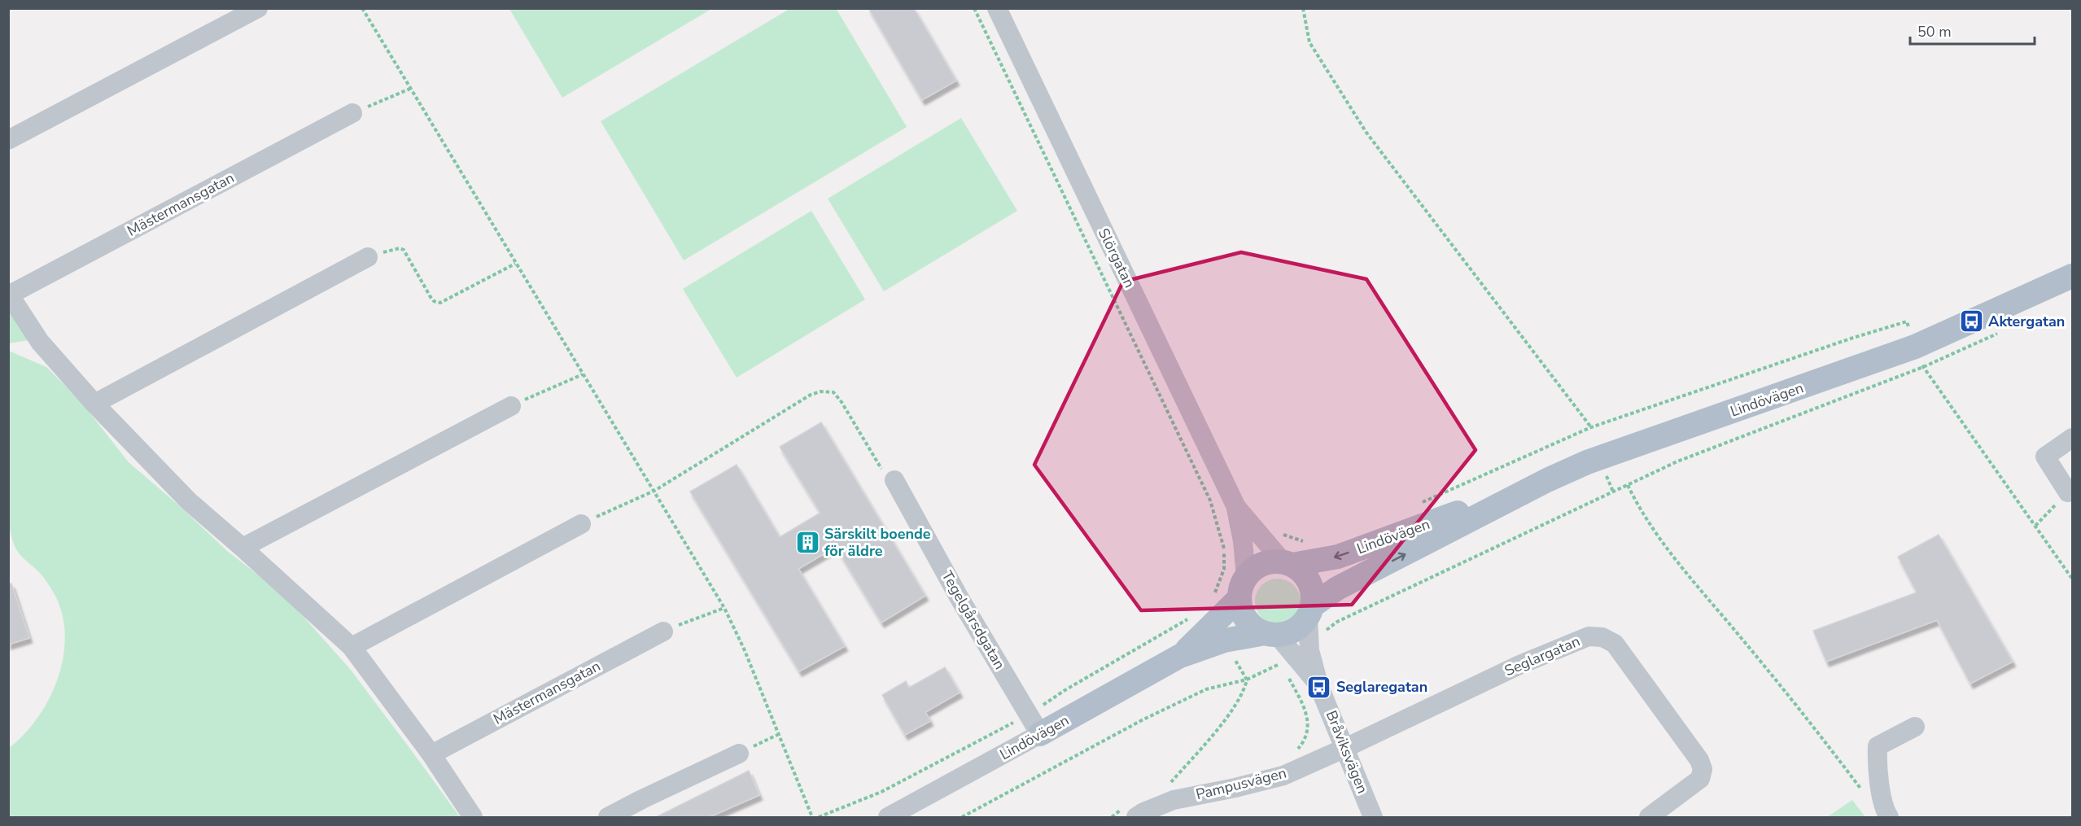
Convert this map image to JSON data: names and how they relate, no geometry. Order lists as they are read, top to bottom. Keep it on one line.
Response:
{"streets":{"main road":["Lindövägen"],"street":["Mästermansgatan","Slörgatan","Tegelgårsdgatan","Seglargatan","Bråviksvägen","Pampusvägen"]},"crossings":[["Slörgatan","Lindövägen"],["Slörgatan","Bråviksvägen"],["Lindövägen","Tegelgårsdgatan"],["Lindövägen","Bråviksvägen"],["Seglargatan","Bråviksvägen"],["Seglargatan","Pampusvägen"],["Bråviksvägen","Pampusvägen"]],"places":{"bus stop":["Aktergatan","Seglaregatan"],"building":["Särskilt boende för äldre"]},"scale_bar":"50 m"}
